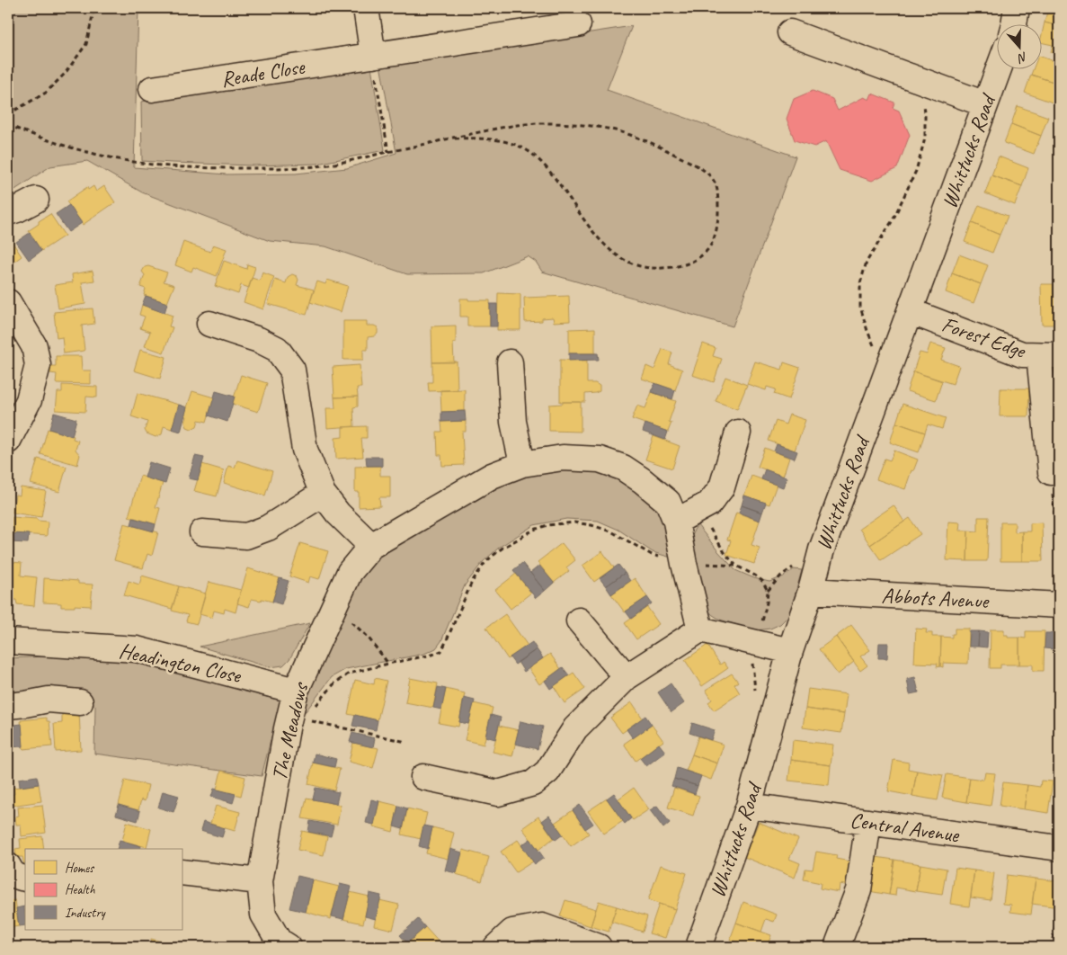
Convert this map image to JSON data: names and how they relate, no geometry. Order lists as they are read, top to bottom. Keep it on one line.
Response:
{"streets":{"street":["Reade Close","Whittucks Road","Forest Edge","Abbots Avenue","Headington Close","The Meadows","Central Avenue"]},"crossings":[["Whittucks Road","Forest Edge"],["Whittucks Road","Abbots Avenue"],["Whittucks Road","Central Avenue"],["Headington Close","The Meadows"]],"legend":["Homes","Health","Industry"],"north":"bottom"}
